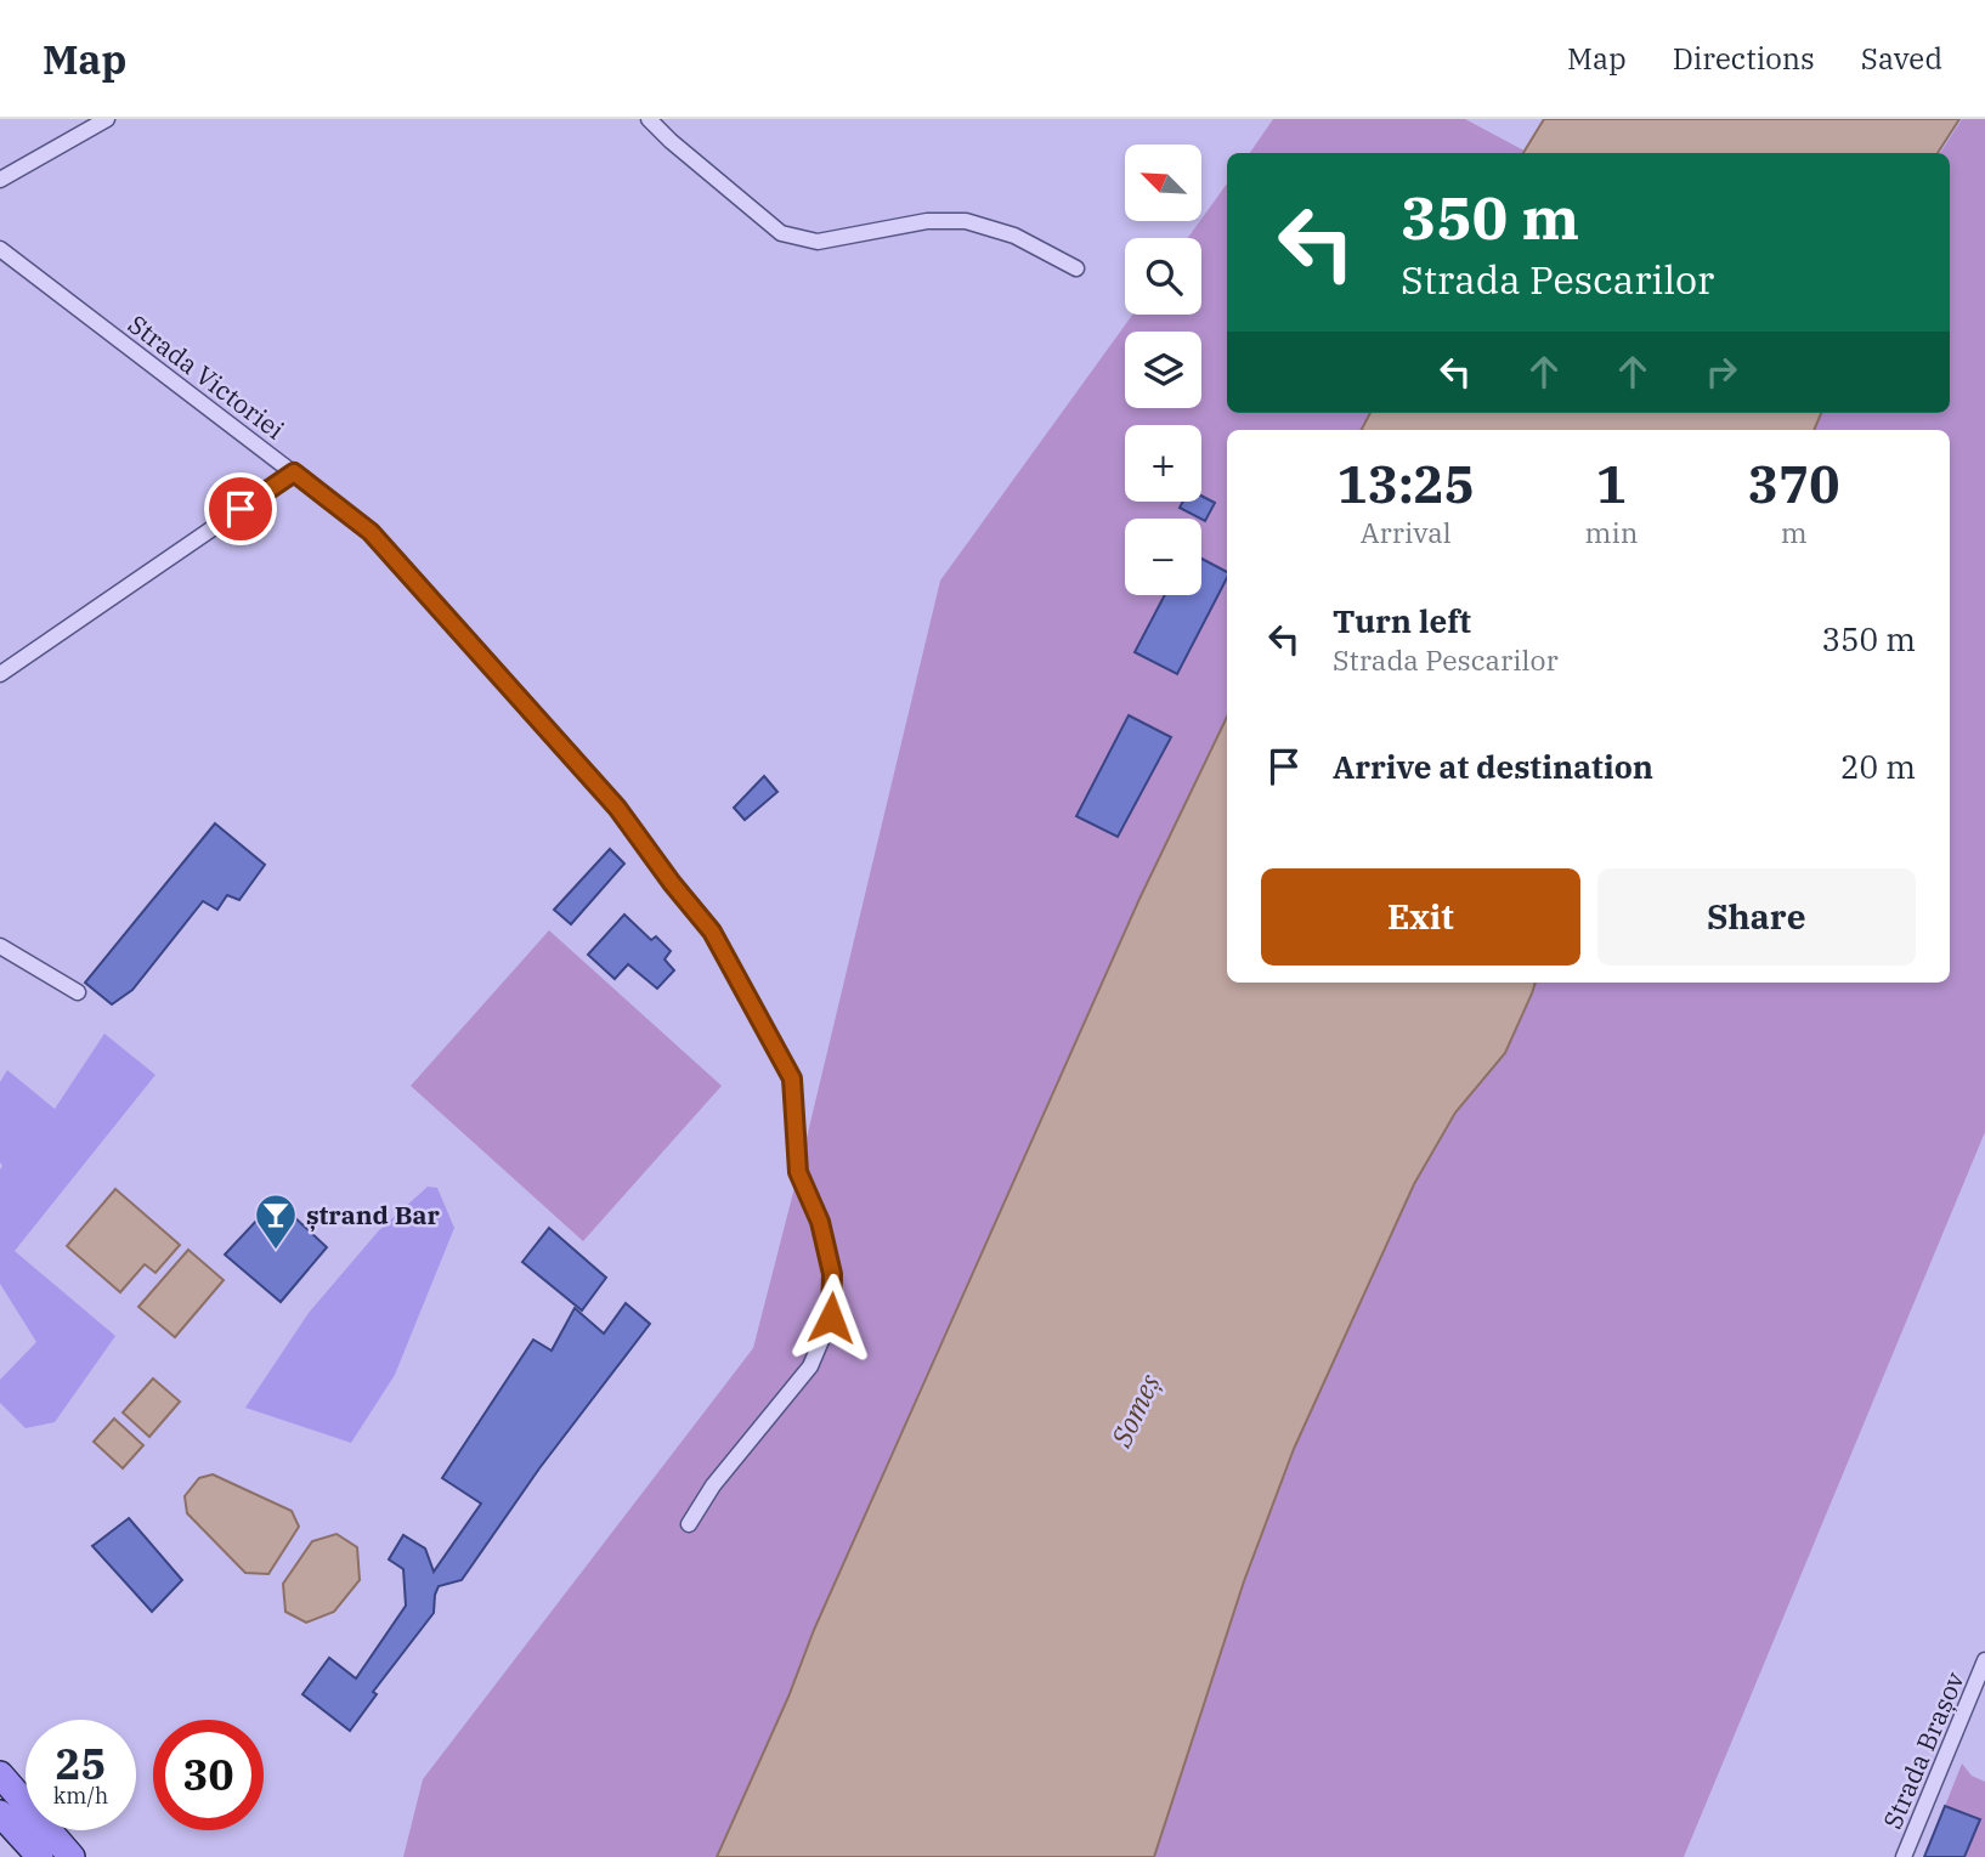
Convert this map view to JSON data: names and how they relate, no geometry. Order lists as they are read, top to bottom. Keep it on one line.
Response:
{"streets":{"street":["Strada Victoriei","Strada Brașov"]},"water":["Someș"],"places":{"bar":["ștrand Bar"]},"north":"top left","page":{"header":"Map","nav":["Map","Directions","Saved"],"map_buttons":["+","−"],"turn":["350 m","Strada Pescarilor"],"eta":["13:25","Arrival","1","min","370","m"],"list":[{"name":"Turn left","note":"Strada Pescarilor","value":"350 m"},{"name":"Arrive at destination","value":"20 m"}],"buttons":["Exit","Share"],"speed":"25 km/h","limit":"30"}}
